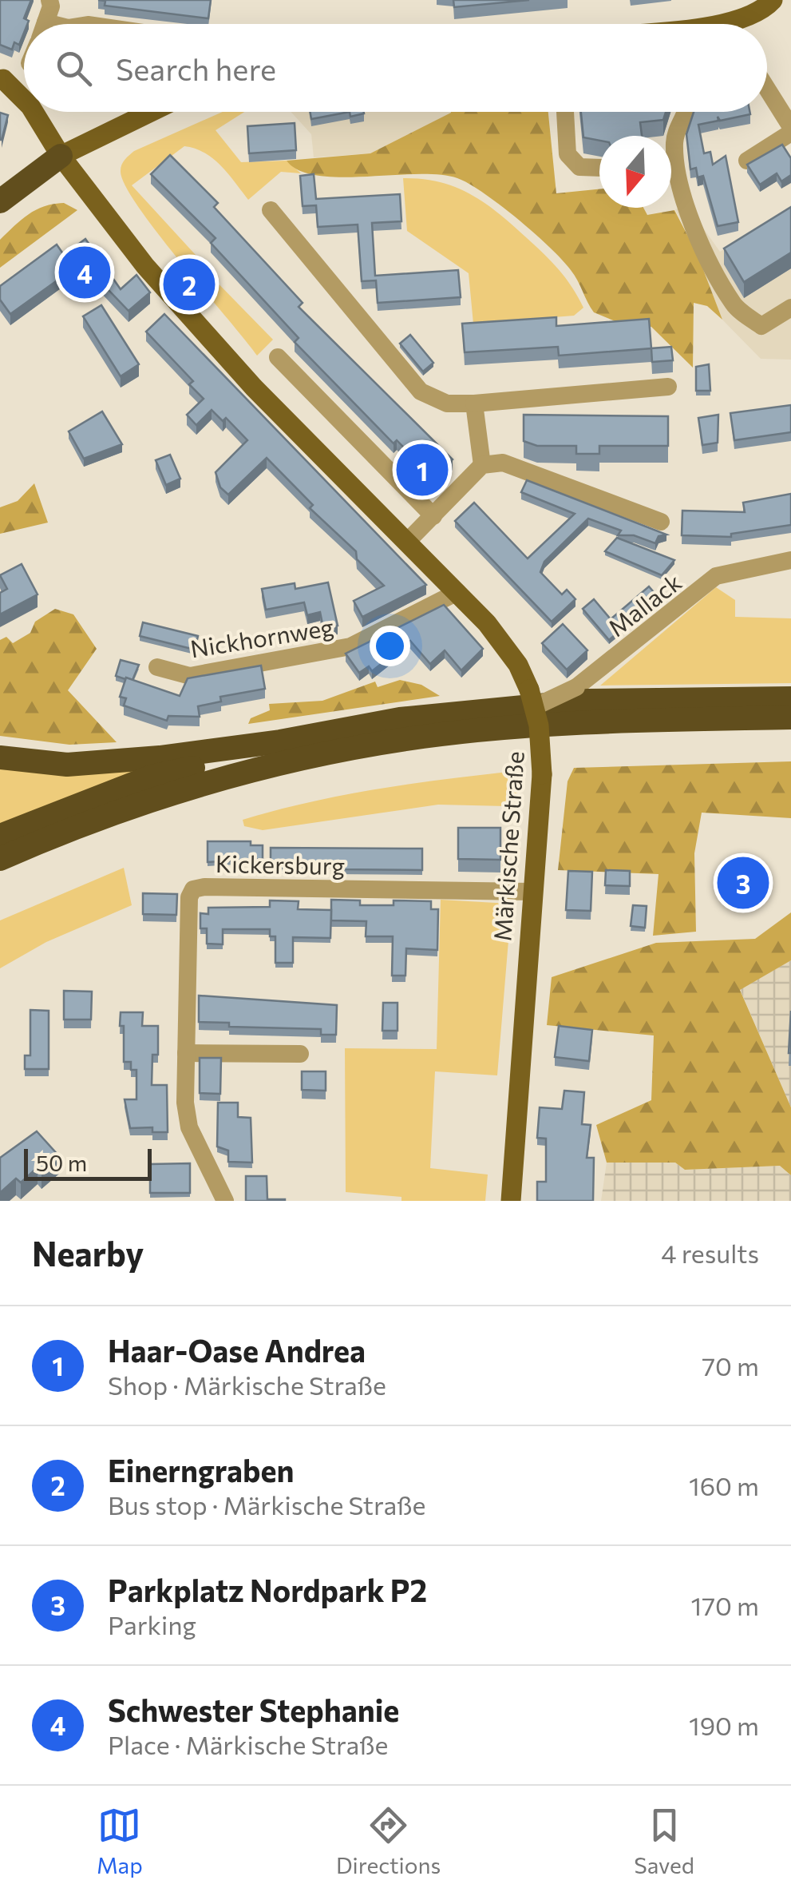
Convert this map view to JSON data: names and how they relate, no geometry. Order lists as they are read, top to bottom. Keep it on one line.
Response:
{"streets":{"main road":["Märkische Straße"],"street":["Mallack","Nickhornweg","Kickersburg"]},"crossings":[["Mallack","Märkische Straße"],["Nickhornweg","Märkische Straße"],["Märkische Straße","Kickersburg"]],"scale_bar":"50 m","north":"bottom","page":{"search":"Search here","pins":["4","2","1","3"],"scale":"50 m","heading":["Nearby","4 results"],"list":[{"mark":"1","name":"Haar-Oase Andrea","note":"Shop · Märkische Straße","value":"70 m"},{"mark":"2","name":"Einerngraben","note":"Bus stop · Märkische Straße","value":"160 m"},{"mark":"3","name":"Parkplatz Nordpark P2","note":"Parking","value":"170 m"},{"mark":"4","name":"Schwester Stephanie","note":"Place · Märkische Straße","value":"190 m"}],"nav":["Map","Directions","Saved"]}}
